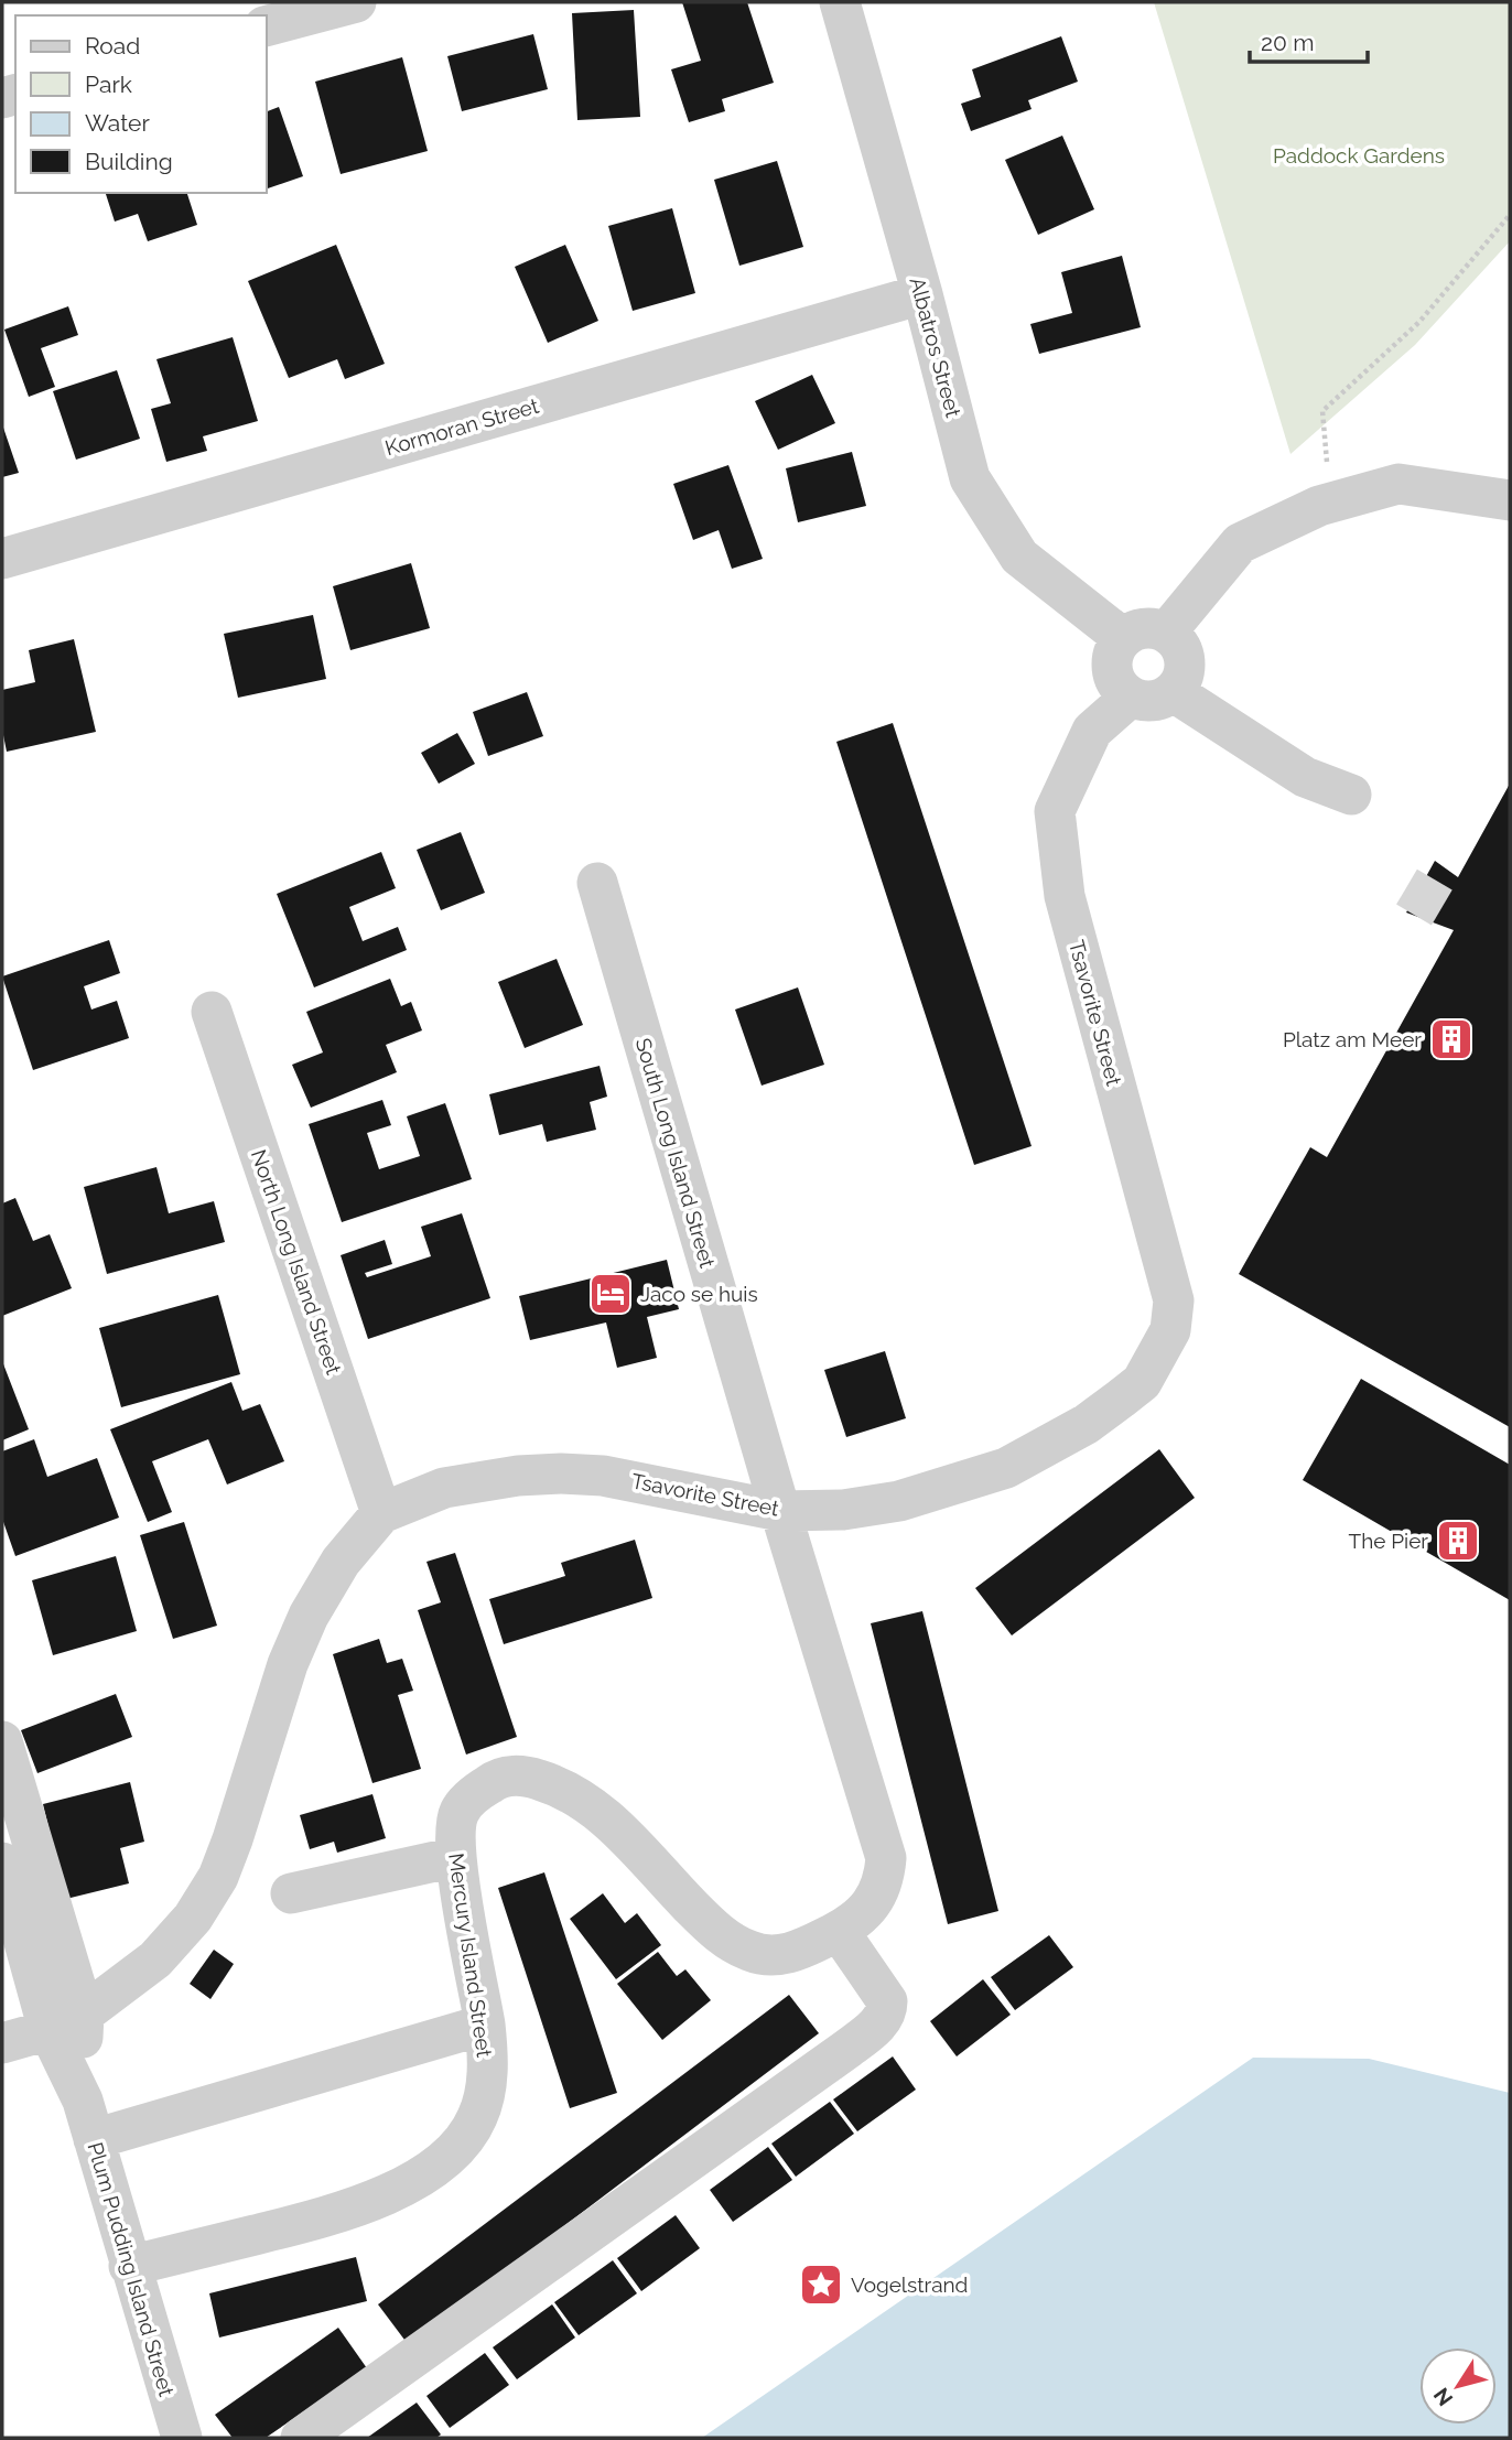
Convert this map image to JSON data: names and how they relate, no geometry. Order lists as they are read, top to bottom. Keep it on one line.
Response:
{"streets":{"street":["Albatros Street","Kormoran Street","Tsavorite Street","South Long Island Street","North Long Island Street","Mercury Island Street","Plum Pudding Island Street"]},"crossings":[["Albatros Street","Kormoran Street"],["Albatros Street","Tsavorite Street"],["Tsavorite Street","South Long Island Street"],["Tsavorite Street","North Long Island Street"],["Tsavorite Street","Mercury Island Street"],["Tsavorite Street","Plum Pudding Island Street"],["South Long Island Street","Mercury Island Street"],["Mercury Island Street","Plum Pudding Island Street"]],"parks":["Paddock Gardens"],"places":{"building":["Platz am Meer","The Pier"],"hotel":["Jaco se huis"],"place":["Vogelstrand"]},"legend":["Road","Park","Water","Building"],"scale_bar":"20 m","north":"bottom left"}
